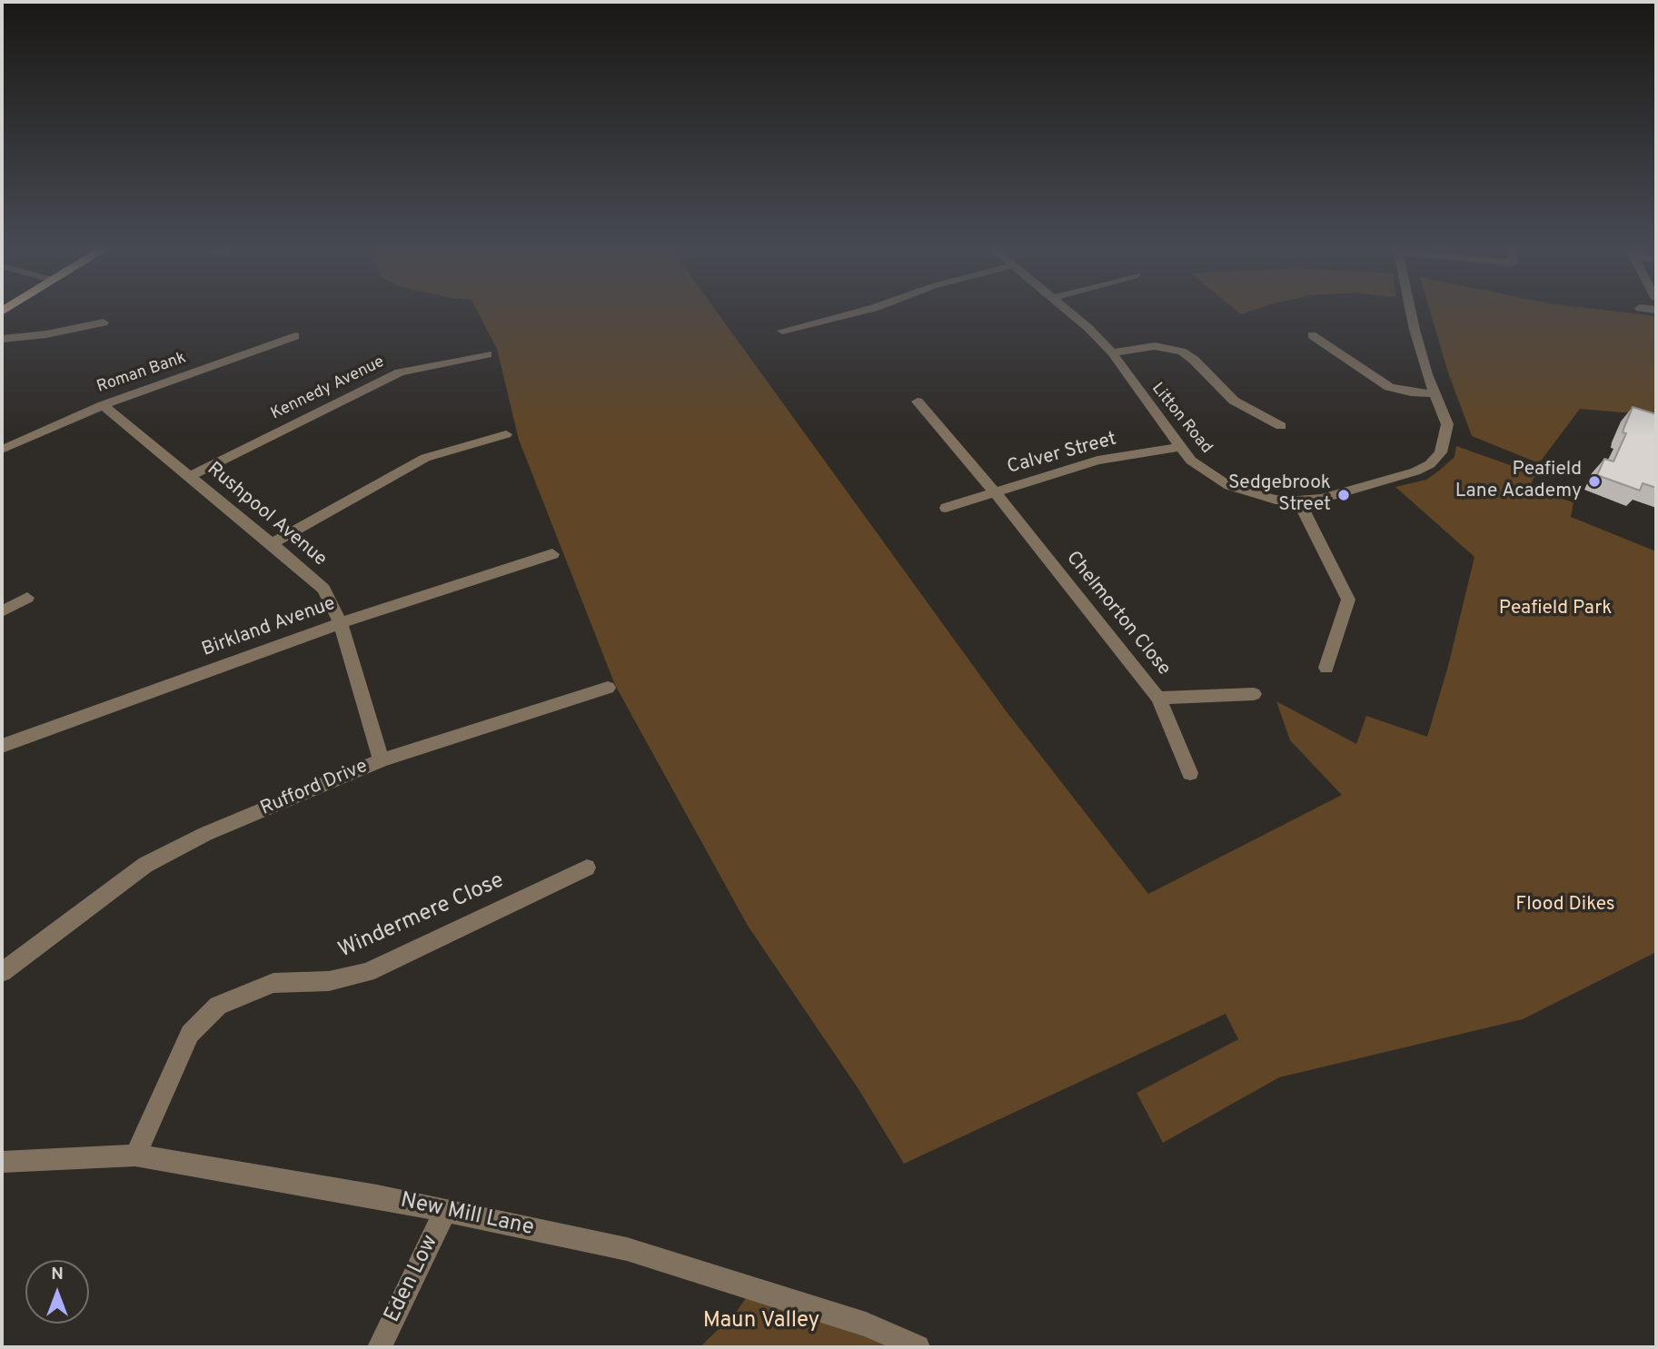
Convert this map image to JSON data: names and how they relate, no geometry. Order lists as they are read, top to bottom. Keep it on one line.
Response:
{"streets":{"street":["Roman Bank","Kennedy Avenue","Litton Road","Calver Street","Rushpool Avenue","Chelmorton Close","Birkland Avenue","Rufford Drive","Windermere Close","New Mill Lane","Eden Low"]},"crossings":[["Roman Bank","Rushpool Avenue"],["Kennedy Avenue","Rushpool Avenue"],["Litton Road","Calver Street"],["Calver Street","Chelmorton Close"],["Rushpool Avenue","Birkland Avenue"],["Rushpool Avenue","Rufford Drive"],["Windermere Close","New Mill Lane"],["New Mill Lane","Eden Low"]],"parks":["Peafield Park","Flood Dikes","Maun Valley"],"places":["Peafield Lane Academy","Sedgebrook Street"],"north":"top"}
